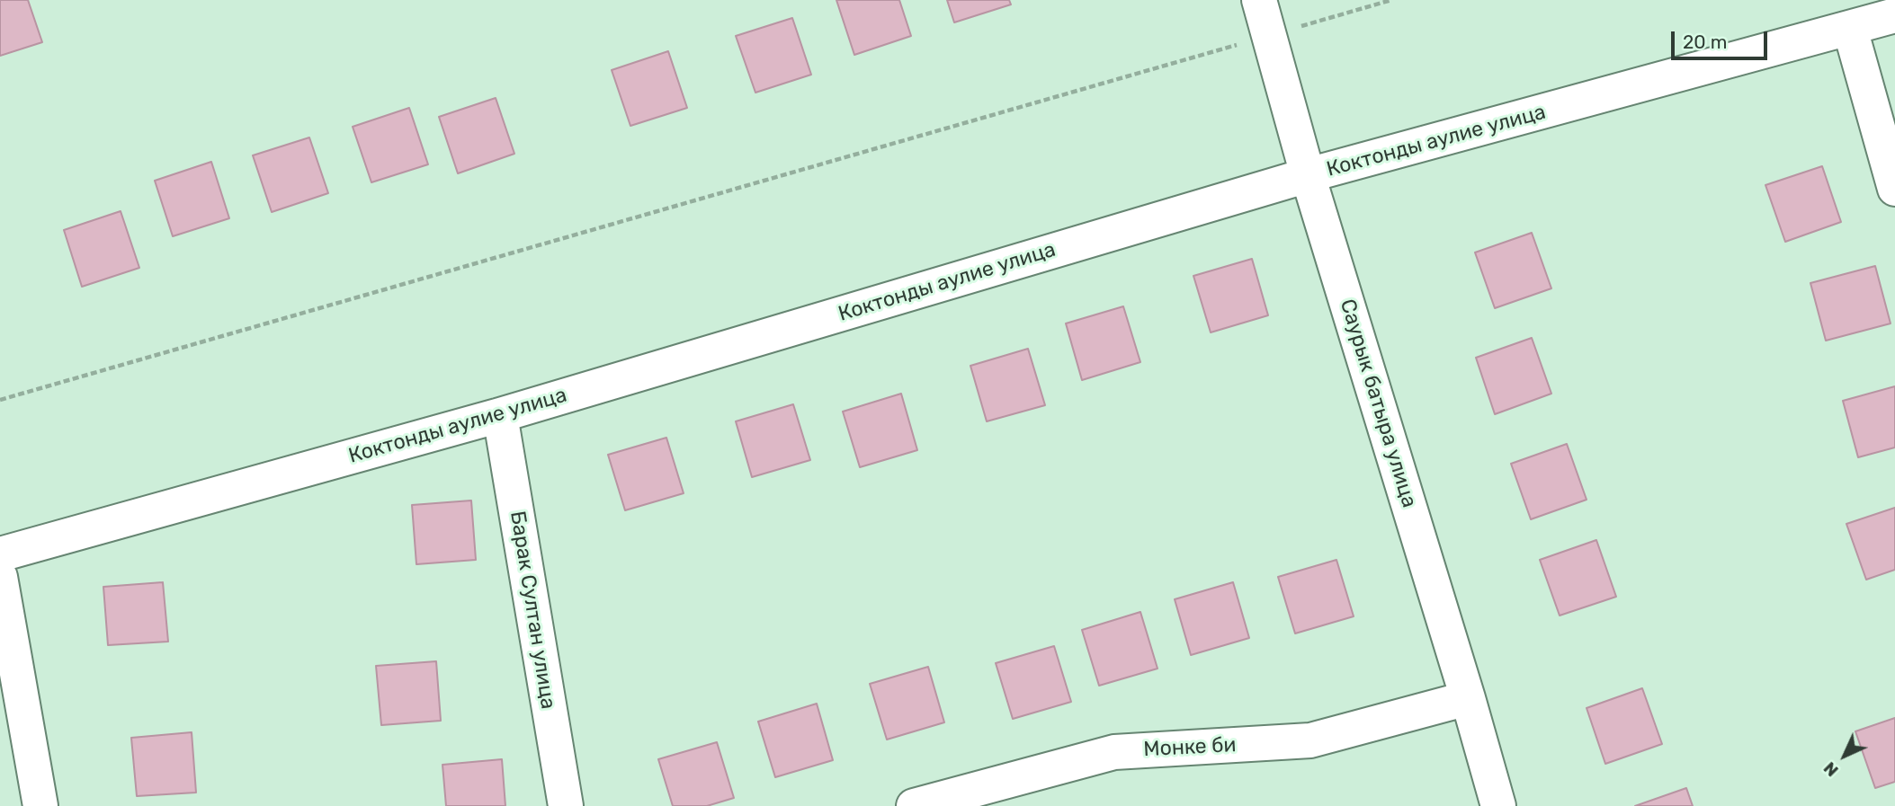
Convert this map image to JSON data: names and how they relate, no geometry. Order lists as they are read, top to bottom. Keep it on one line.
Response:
{"streets":{"street":["Коктонды аулие улица","Саурык батыра улица","Барак Султан улица","Монке би"]},"crossings":[["Коктонды аулие улица","Саурык батыра улица"],["Коктонды аулие улица","Барак Султан улица"],["Саурык батыра улица","Монке би"]],"scale_bar":"20 m","north":"bottom left"}
